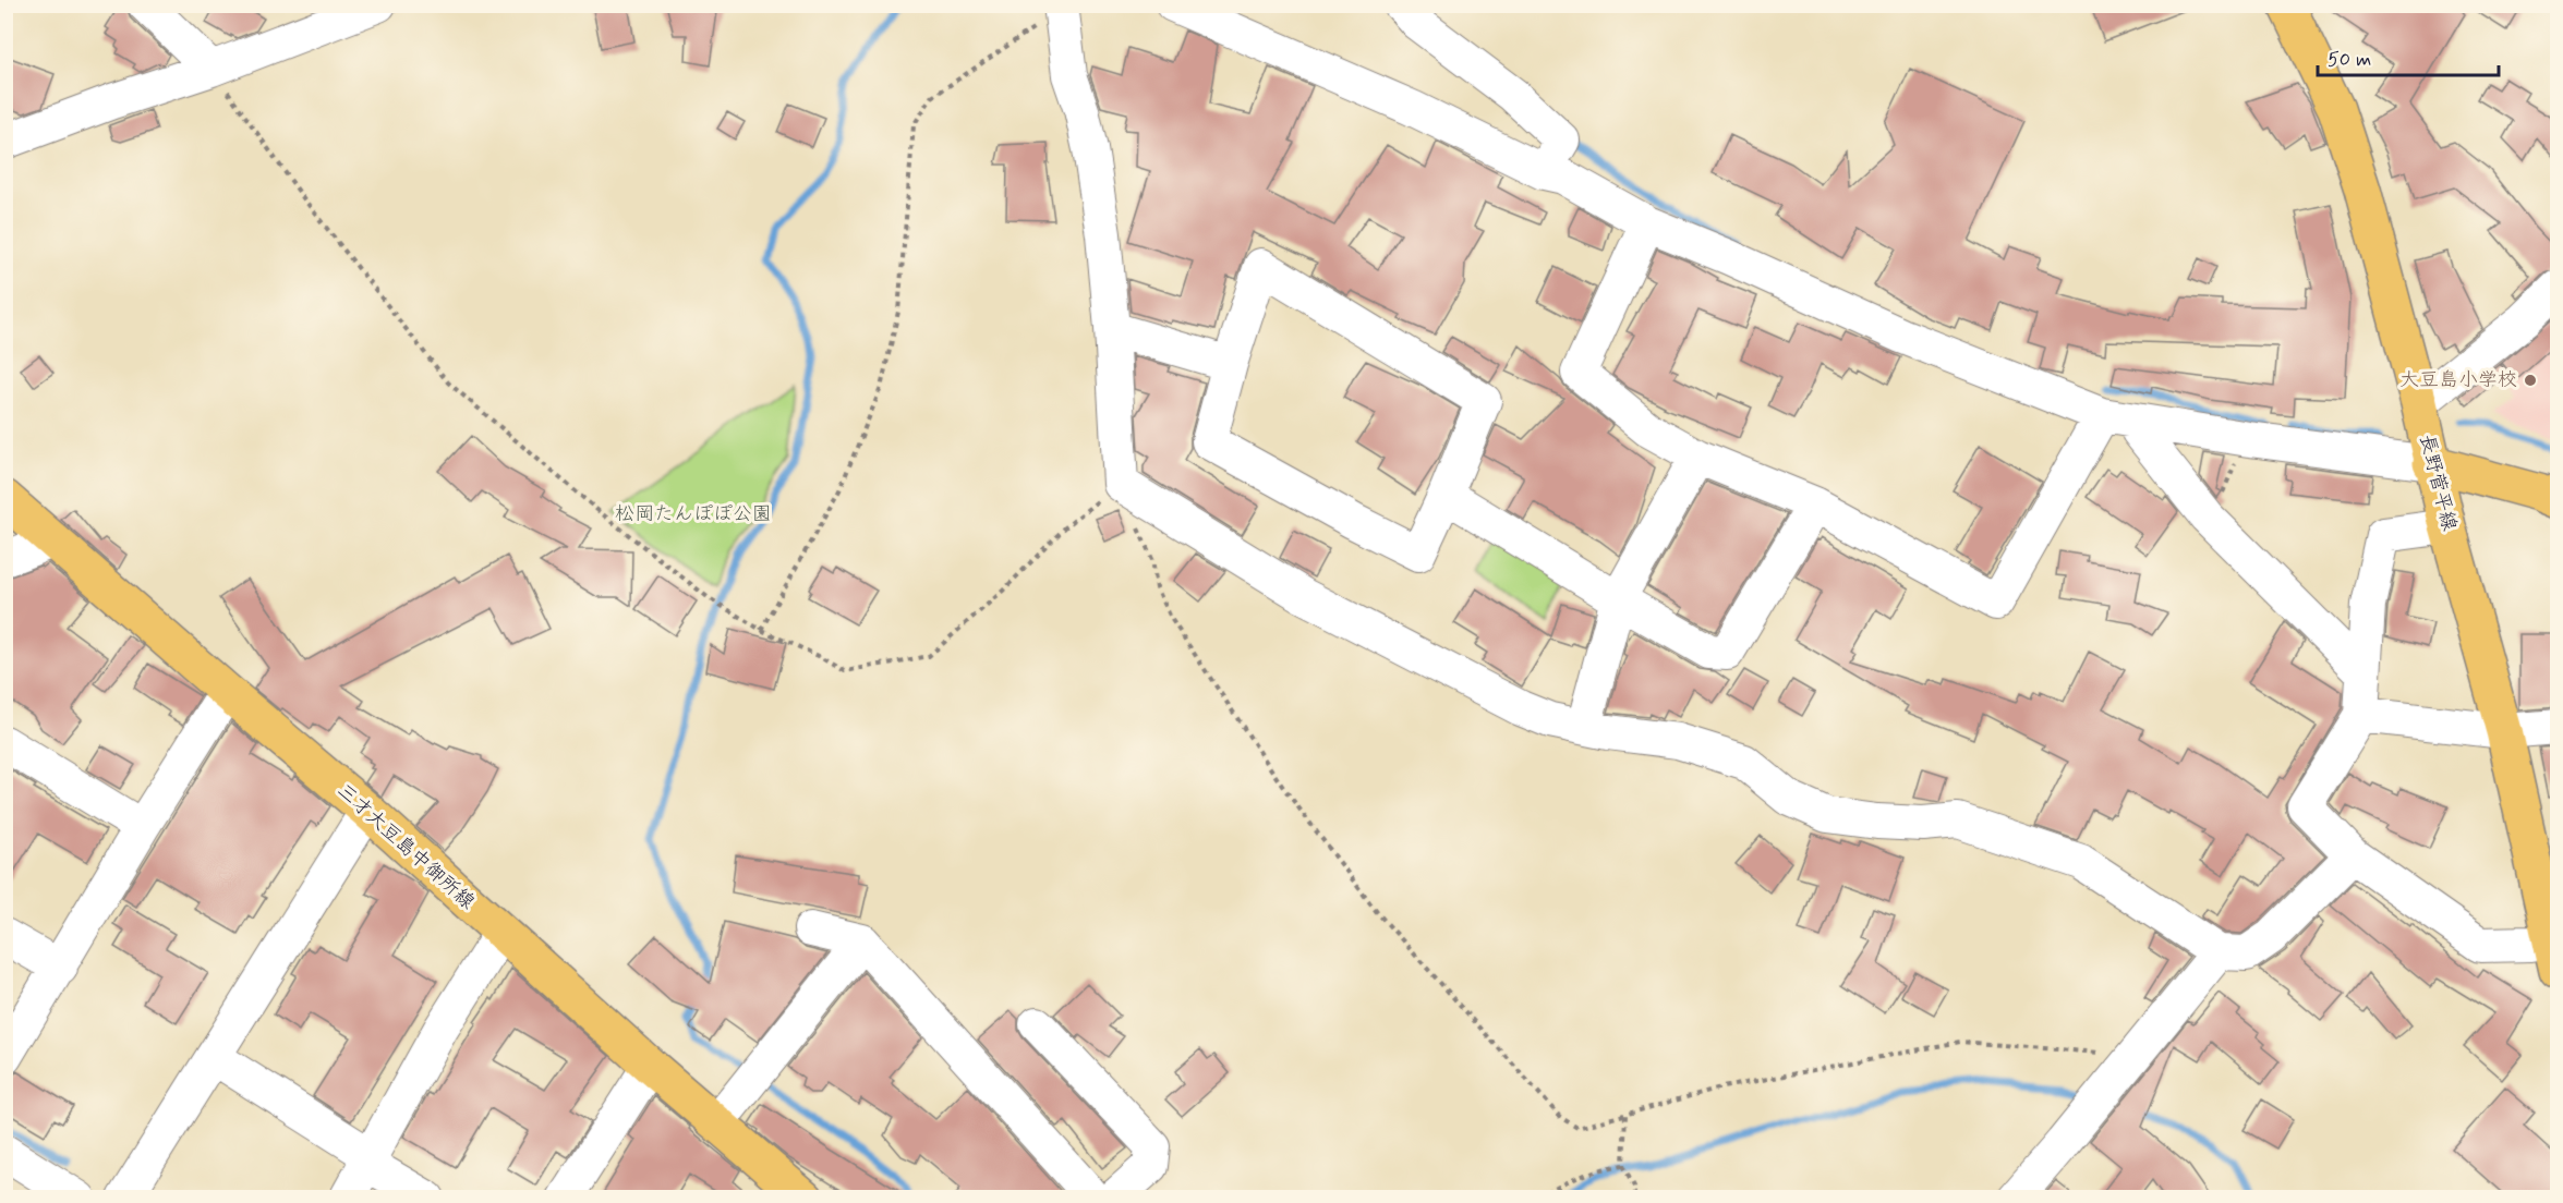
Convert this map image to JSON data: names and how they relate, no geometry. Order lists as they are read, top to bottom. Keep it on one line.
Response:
{"streets":{"main road":["長野菅平線","三才大豆島中御所線"]},"parks":["松岡たんぽぽ公園"],"places":["大豆島小学校"],"scale_bar":"50 m"}
